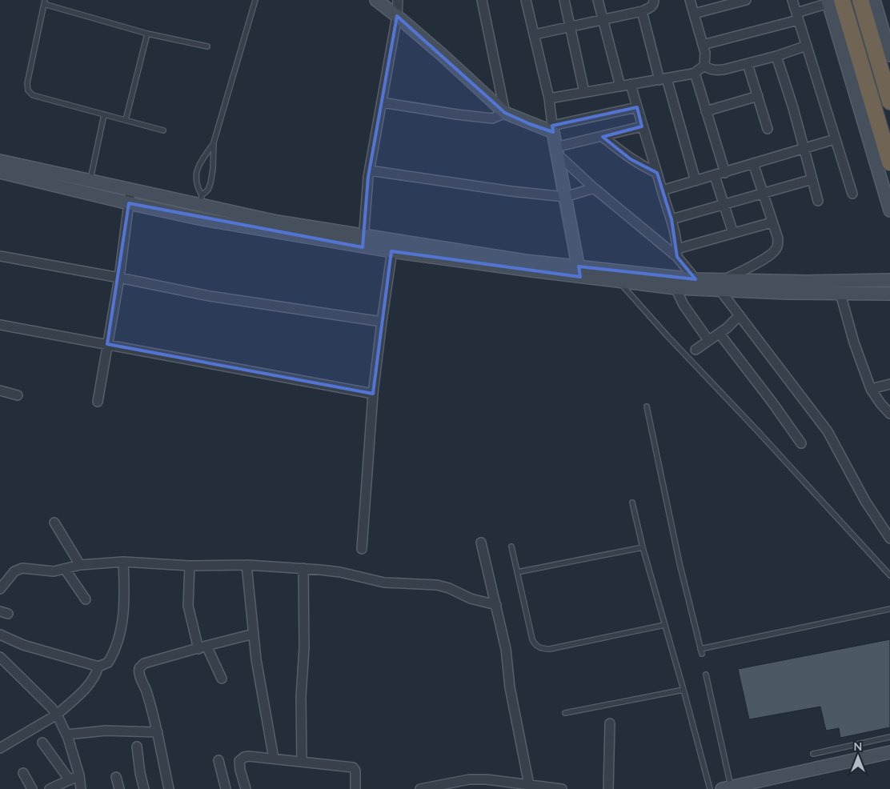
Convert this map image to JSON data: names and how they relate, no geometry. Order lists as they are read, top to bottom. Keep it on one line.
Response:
{"north":"top"}
